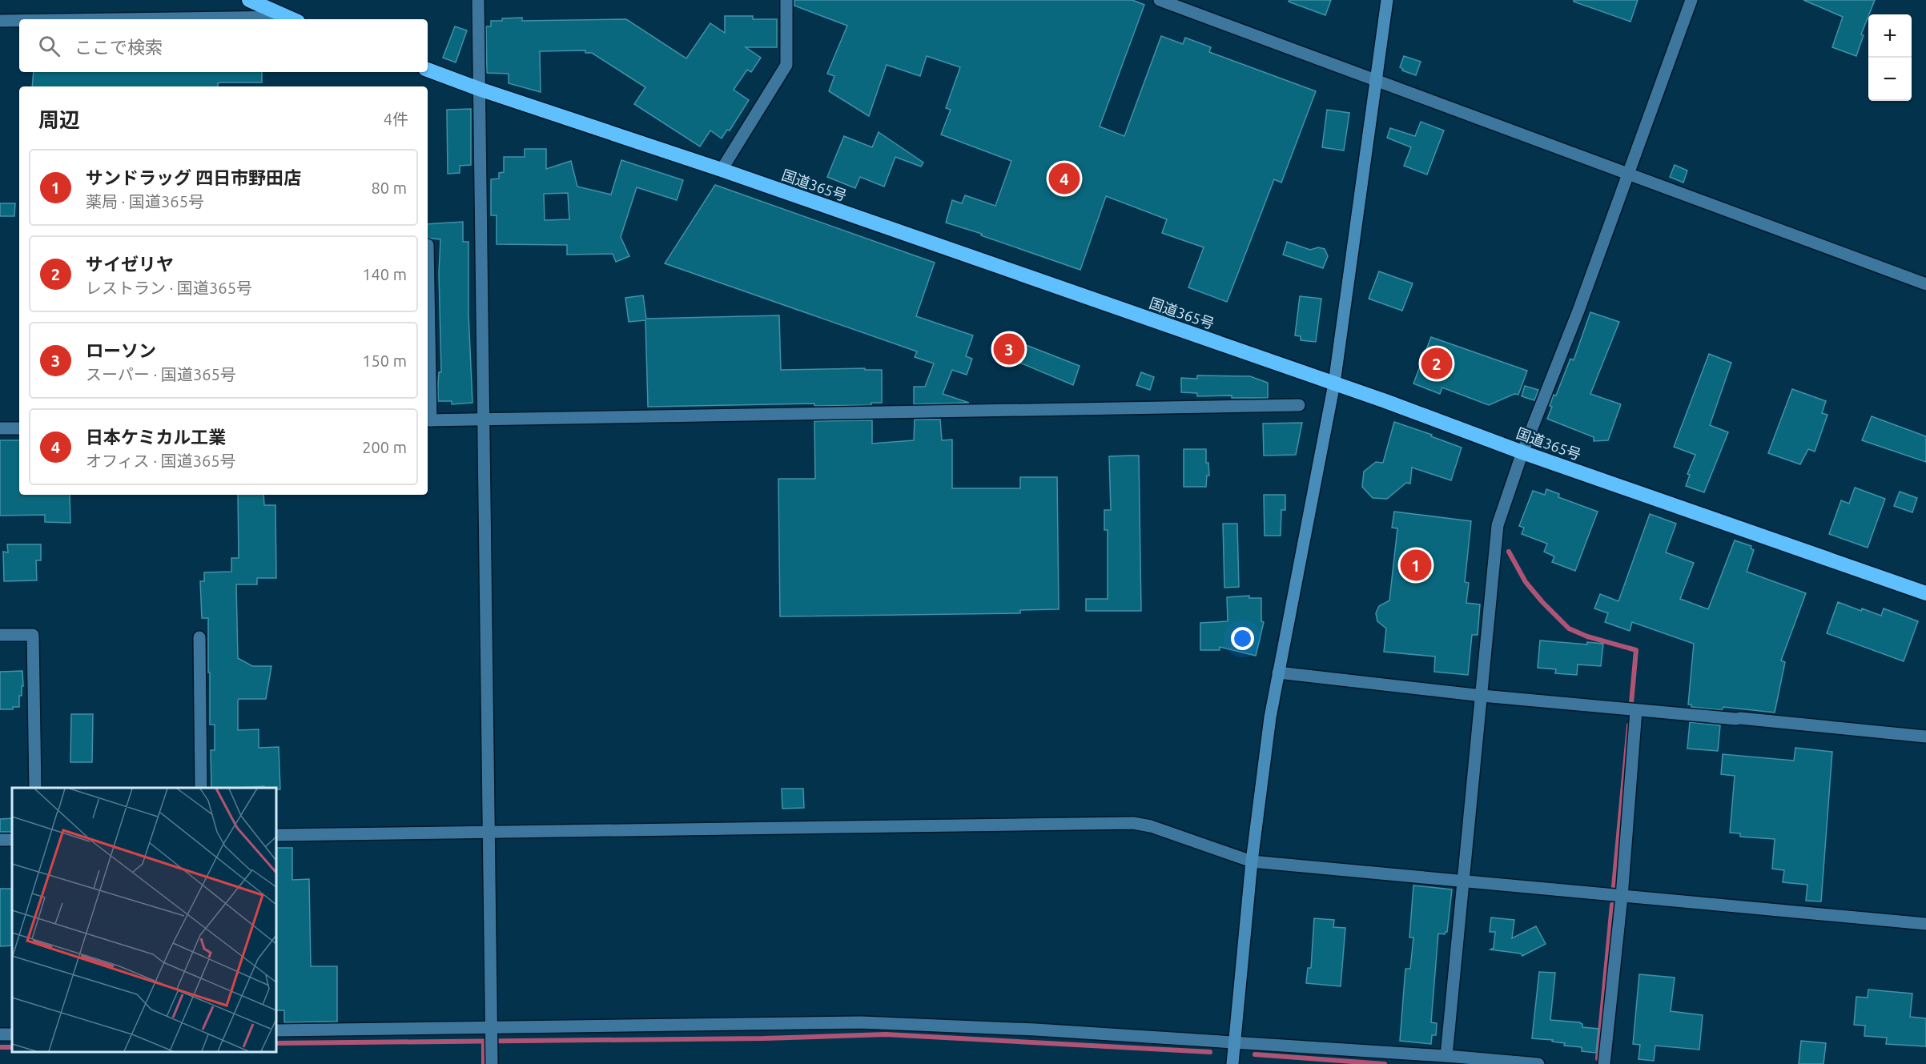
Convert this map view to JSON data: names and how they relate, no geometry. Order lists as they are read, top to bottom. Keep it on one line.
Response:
{"streets":{"highway":["国道365号"]},"page":{"map_buttons":["+","−"],"search":"ここで検索","heading":["周辺","4件"],"list":[{"mark":"1","name":"サンドラッグ 四日市野田店","note":"薬局 · 国道365号","value":"80 m"},{"mark":"2","name":"サイゼリヤ","note":"レストラン · 国道365号","value":"140 m"},{"mark":"3","name":"ローソン","note":"スーパー · 国道365号","value":"150 m"},{"mark":"4","name":"日本ケミカル工業","note":"オフィス · 国道365号","value":"200 m"}],"pins":["4","3","2","1"]}}
